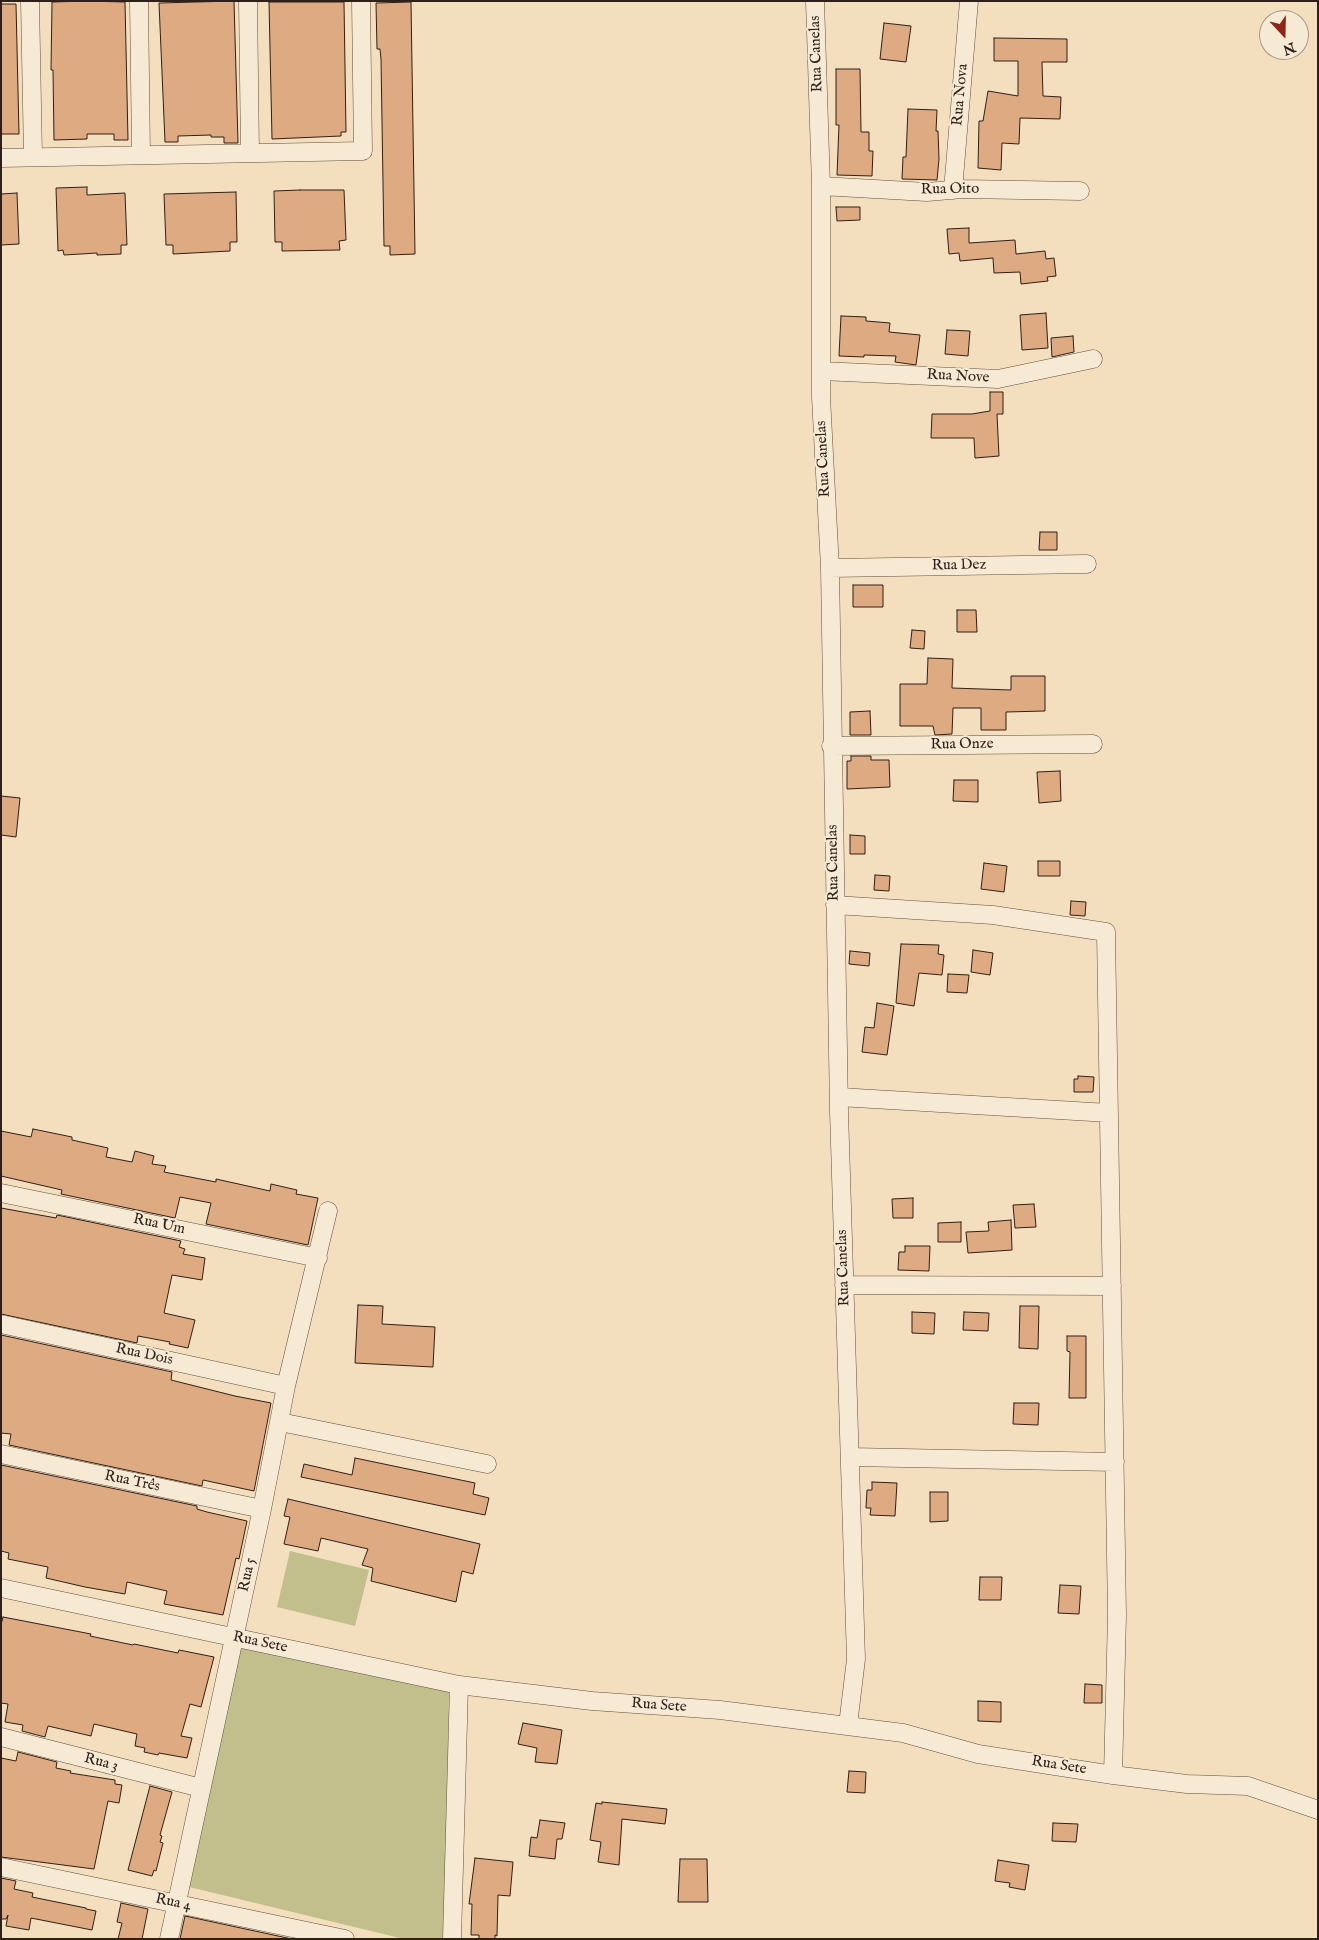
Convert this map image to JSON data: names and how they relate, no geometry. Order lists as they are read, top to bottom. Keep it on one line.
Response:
{"streets":{"street":["Rua Canelas","Rua Nova","Rua Oito","Rua Nove","Rua Dez","Rua Onze","Rua Um","Rua Dois","Rua Três","Rua 5","Rua Sete","Rua 3","Rua 4"]},"crossings":[["Rua Canelas","Rua Oito"],["Rua Canelas","Rua Nove"],["Rua Canelas","Rua Dez"],["Rua Canelas","Rua Onze"],["Rua Canelas","Rua Sete"],["Rua Nova","Rua Oito"],["Rua Um","Rua 5"],["Rua Dois","Rua 5"],["Rua Três","Rua 5"],["Rua 5","Rua Sete"],["Rua 5","Rua 3"],["Rua 5","Rua 4"]],"north":"bottom"}
